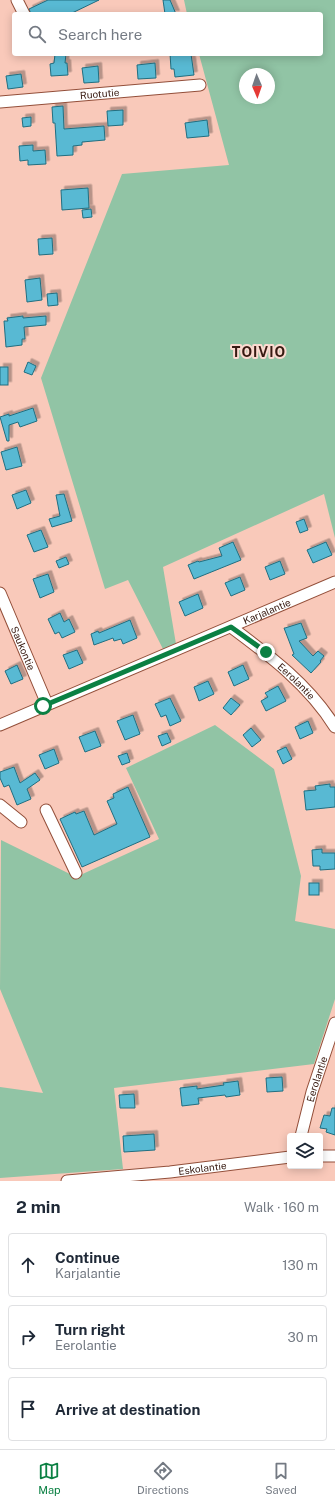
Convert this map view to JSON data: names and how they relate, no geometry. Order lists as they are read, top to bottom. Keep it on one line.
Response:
{"streets":{"street":["Ruotutie","Karjalantie","Saukontie","Eerolantie","Eskolantie"]},"crossings":[["Karjalantie","Saukontie"],["Karjalantie","Eerolantie"]],"districts":["TOIVIO"],"north":"bottom","page":{"search":"Search here","heading":["2 min","Walk · 160 m"],"list":[["Continue","Karjalantie","130 m"],["Turn right","Eerolantie","30 m"],"Arrive at destination"],"nav":["Map","Directions","Saved"]}}
